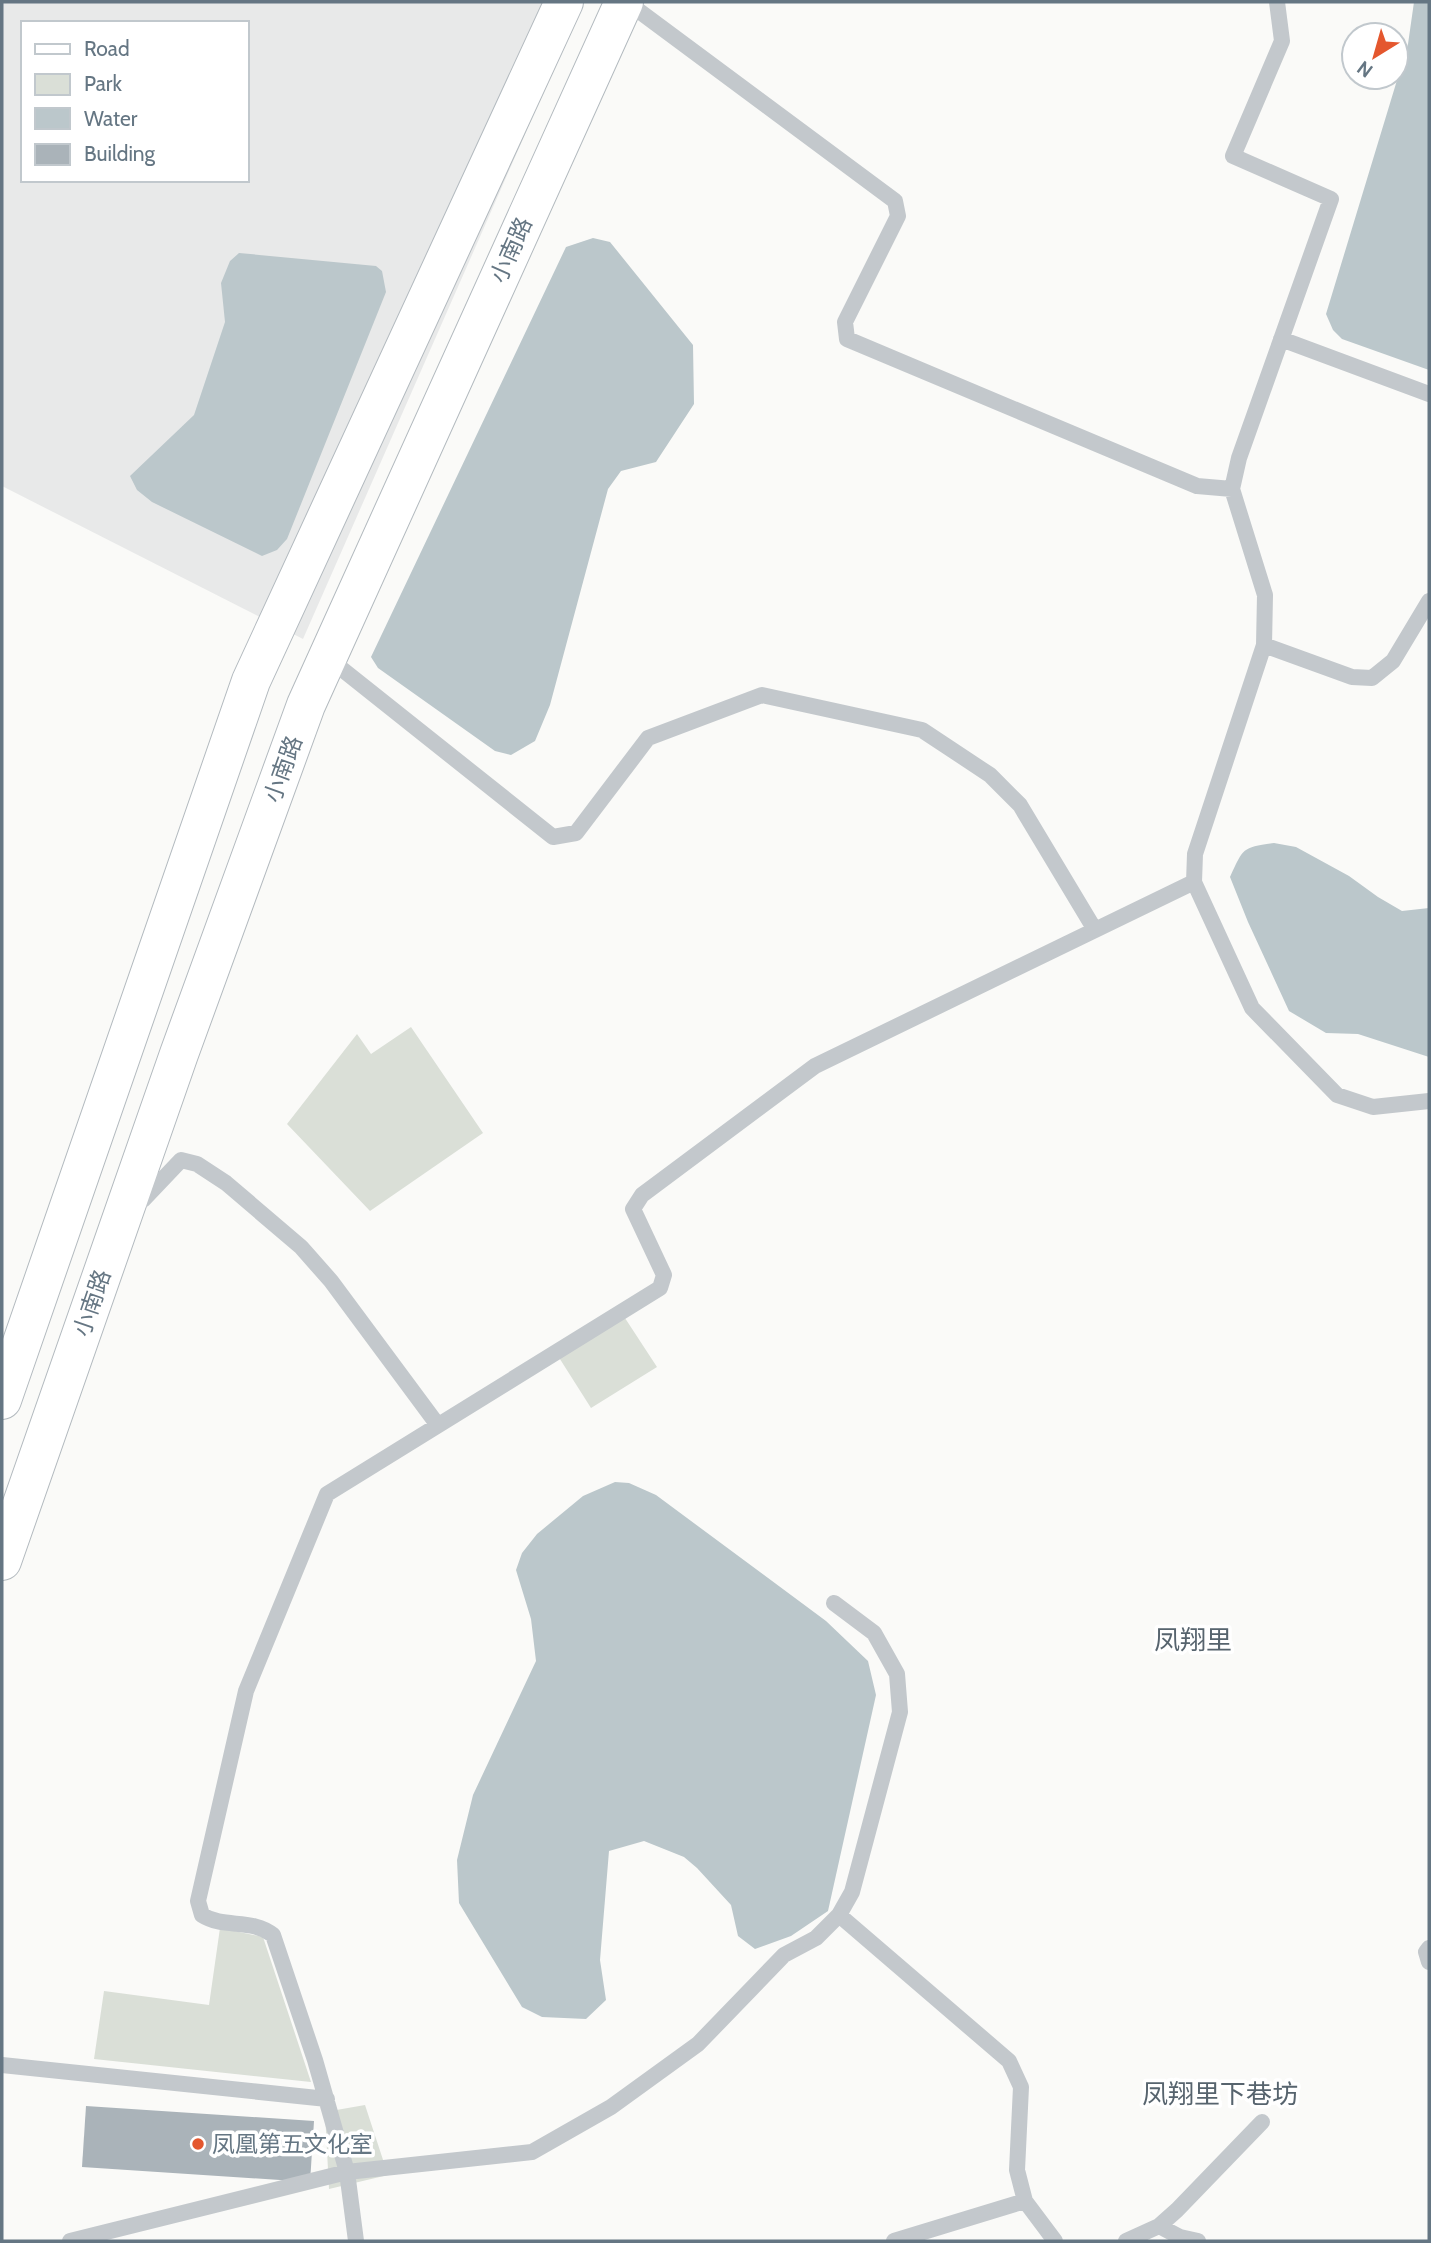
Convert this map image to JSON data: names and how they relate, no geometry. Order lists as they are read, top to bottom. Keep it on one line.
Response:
{"streets":{"main road":["小南路"]},"districts":["凤翔里","凤翔里下巷坊"],"places":["凤凰第五文化室"],"legend":["Road","Park","Water","Building"],"north":"bottom left"}
